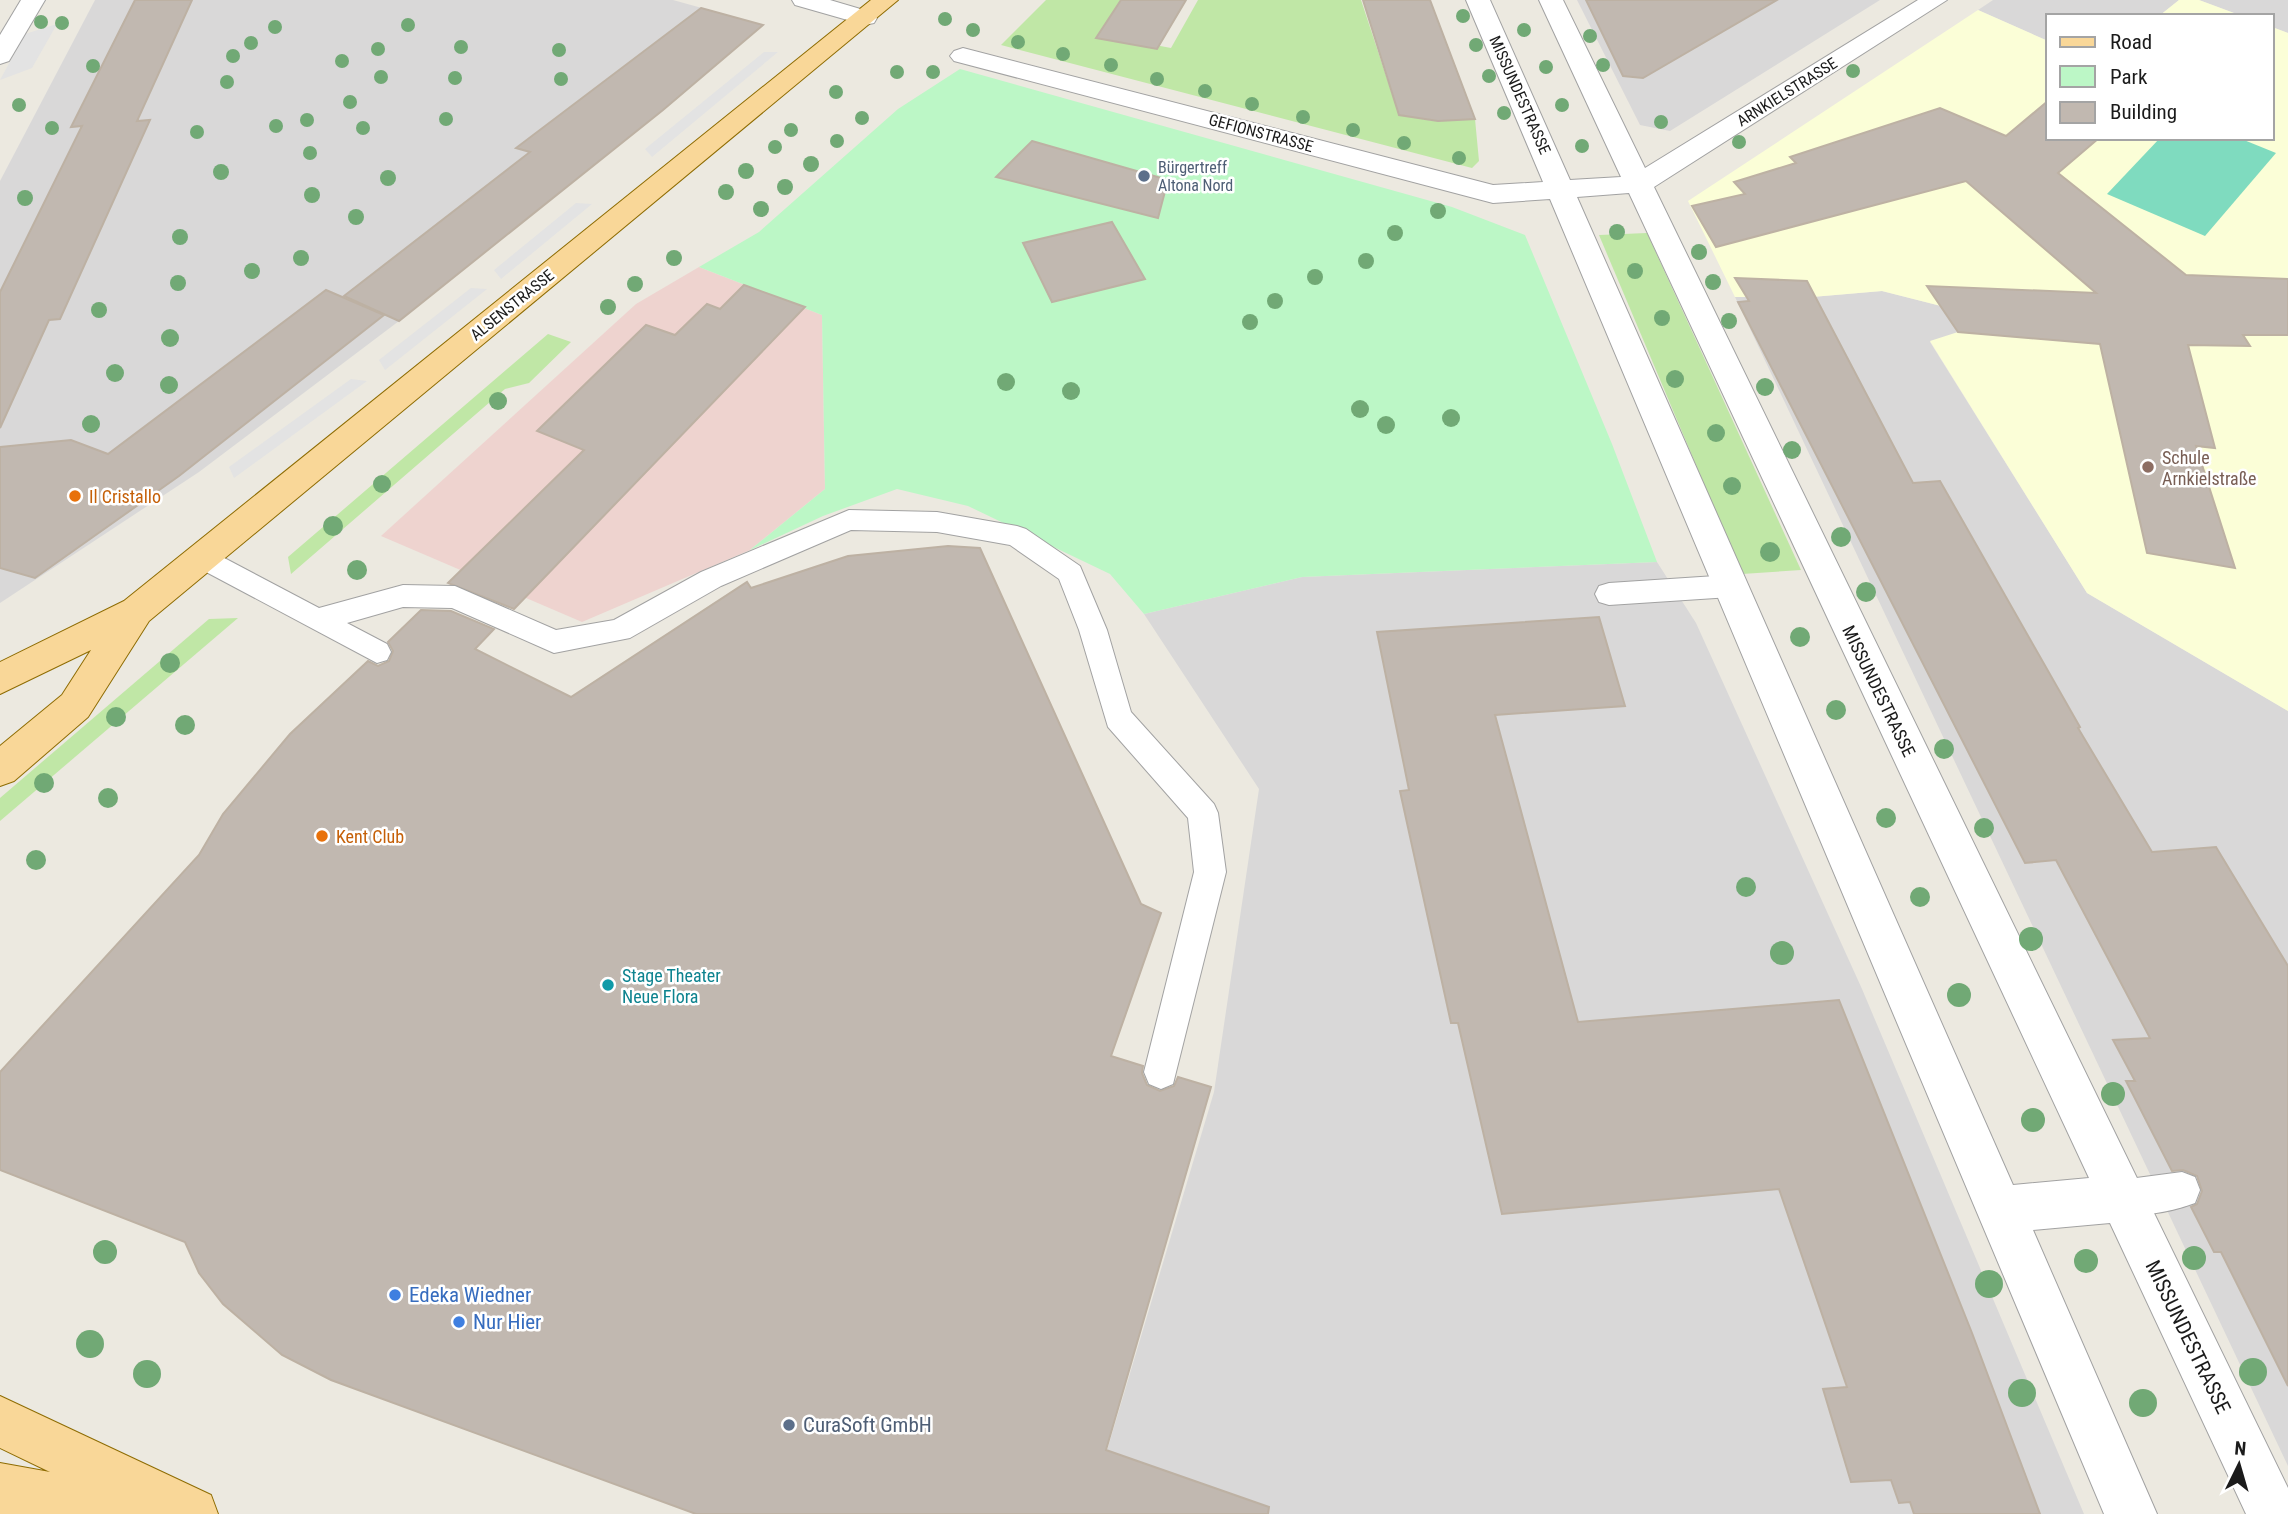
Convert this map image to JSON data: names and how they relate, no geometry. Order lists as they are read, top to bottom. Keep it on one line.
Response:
{"streets":{"main road":["ALSENSTRASSE"],"street":["ARNKIELSTRASSE","MISSUNDESTRASSE","GEFIONSTRASSE"]},"crossings":[["ARNKIELSTRASSE","MISSUNDESTRASSE"],["MISSUNDESTRASSE","GEFIONSTRASSE"]],"places":["Bürgertreff Altona Nord","Schule Arnkielstraße","Il Cristallo","Kent Club","Stage Theater Neue Flora","Edeka Wiedner","Nur Hier","CuraSoft GmbH"],"legend":["Road","Park","Building"],"north":"top"}
